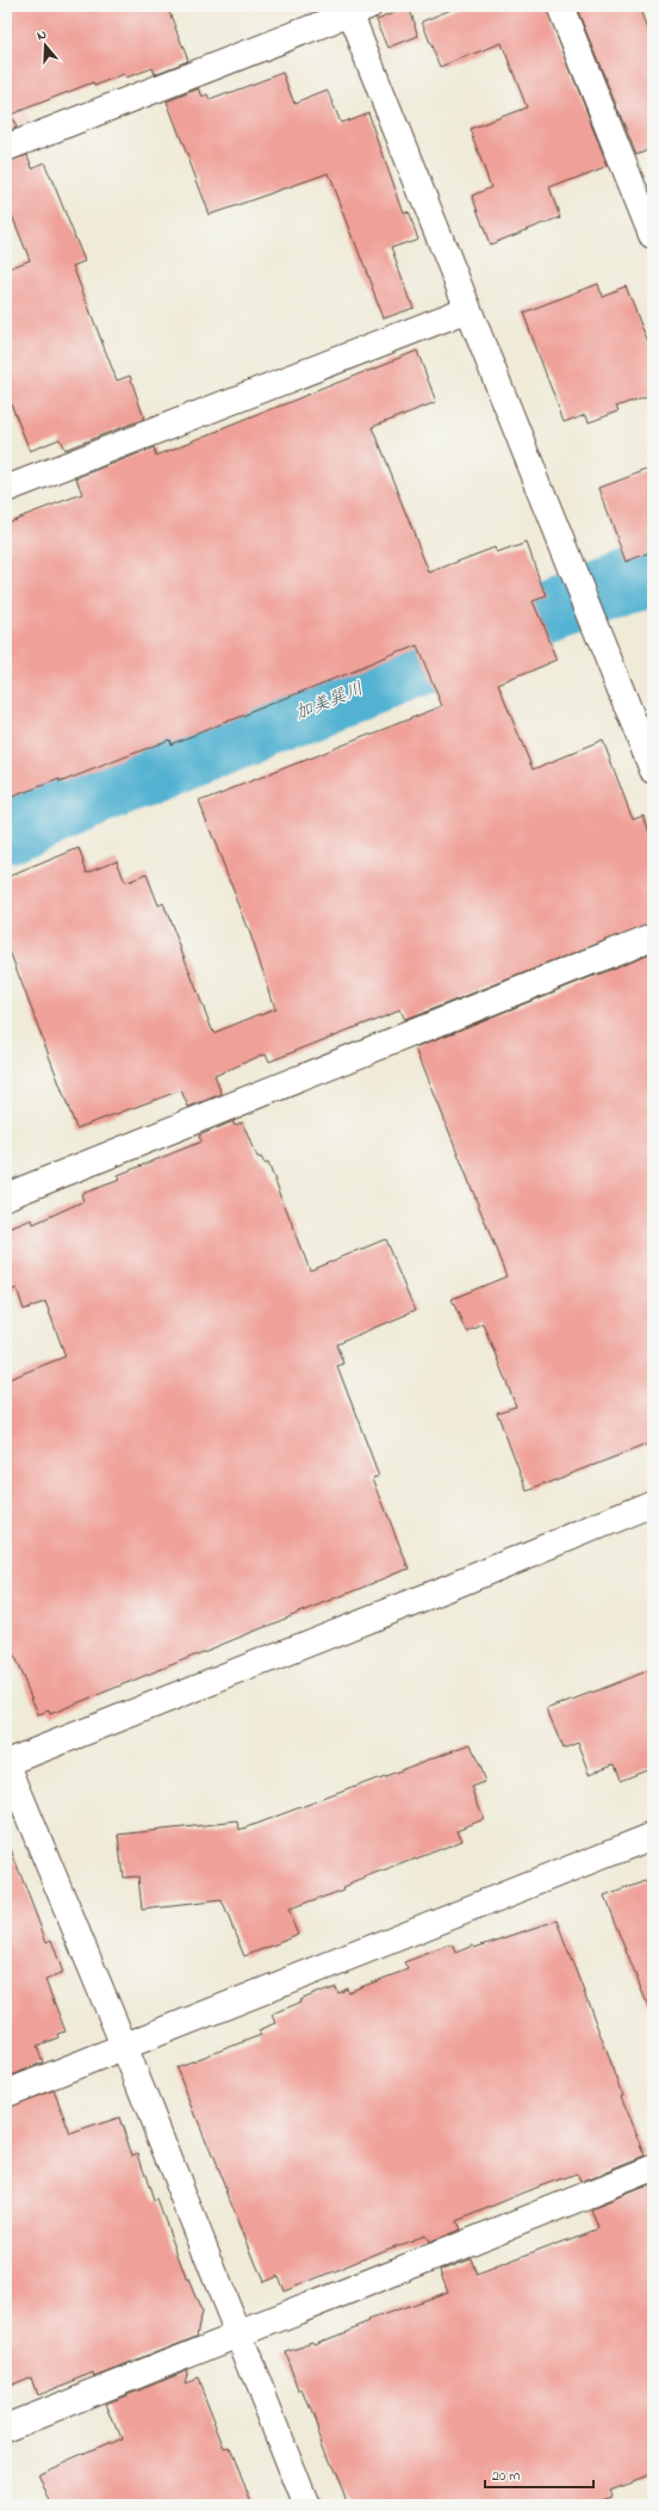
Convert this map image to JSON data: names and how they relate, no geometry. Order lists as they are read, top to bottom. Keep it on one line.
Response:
{"water":["加美巽川"],"scale_bar":"20 m","north":"top"}
